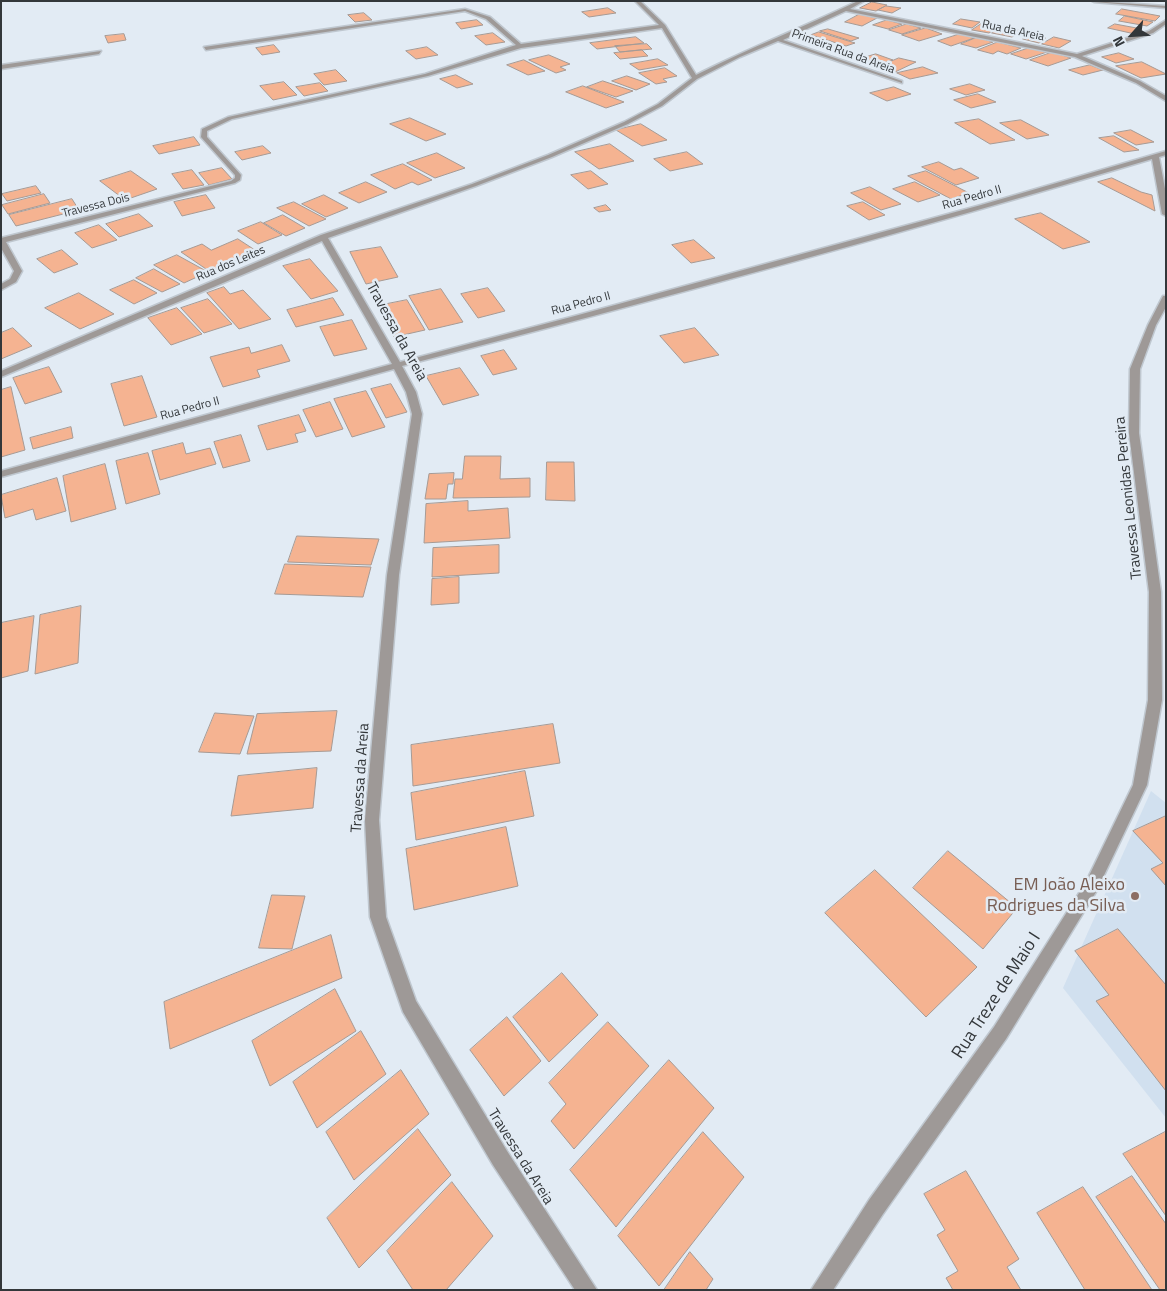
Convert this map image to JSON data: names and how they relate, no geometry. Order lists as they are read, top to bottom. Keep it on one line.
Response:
{"streets":{"street":["Rua da Areia","Primeira Rua da Areia","Rua Pedro II","Travessa Dois","Rua dos Leites","Travessa da Areia","Travessa Leonidas Pereira","Rua Treze de Maio I"]},"crossings":[["Rua da Areia","Rua dos Leites"],["Primeira Rua da Areia","Rua dos Leites"],["Rua Pedro II","Travessa da Areia"],["Rua dos Leites","Travessa da Areia"],["Travessa Leonidas Pereira","Rua Treze de Maio I"]],"places":["EM João Aleixo Rodrigues da Silva"],"north":"bottom left"}
